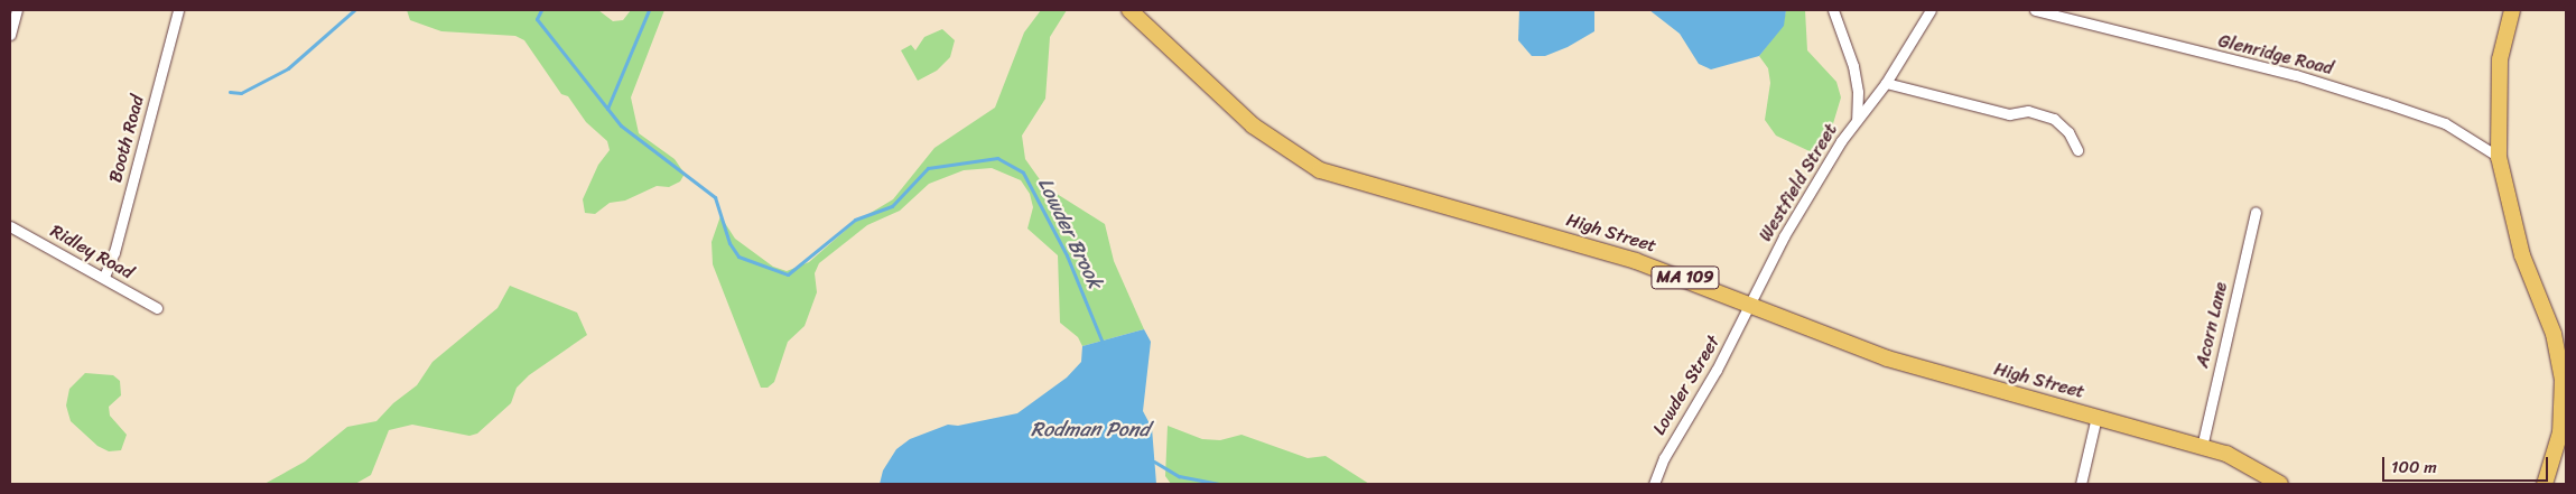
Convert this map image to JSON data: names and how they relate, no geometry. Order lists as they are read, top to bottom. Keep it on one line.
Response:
{"streets":{"main road":["High Street","MA 109"],"street":["Glenridge Road","Booth Road","Westfield Street","Ridley Road","Acorn Lane","Lowder Street"]},"crossings":[["Booth Road","Ridley Road"],["Westfield Street","High Street"],["Westfield Street","Lowder Street"],["High Street","Acorn Lane"],["High Street","Lowder Street"]],"water":["Lowder Brook","Rodman Pond"],"scale_bar":"100 m"}
